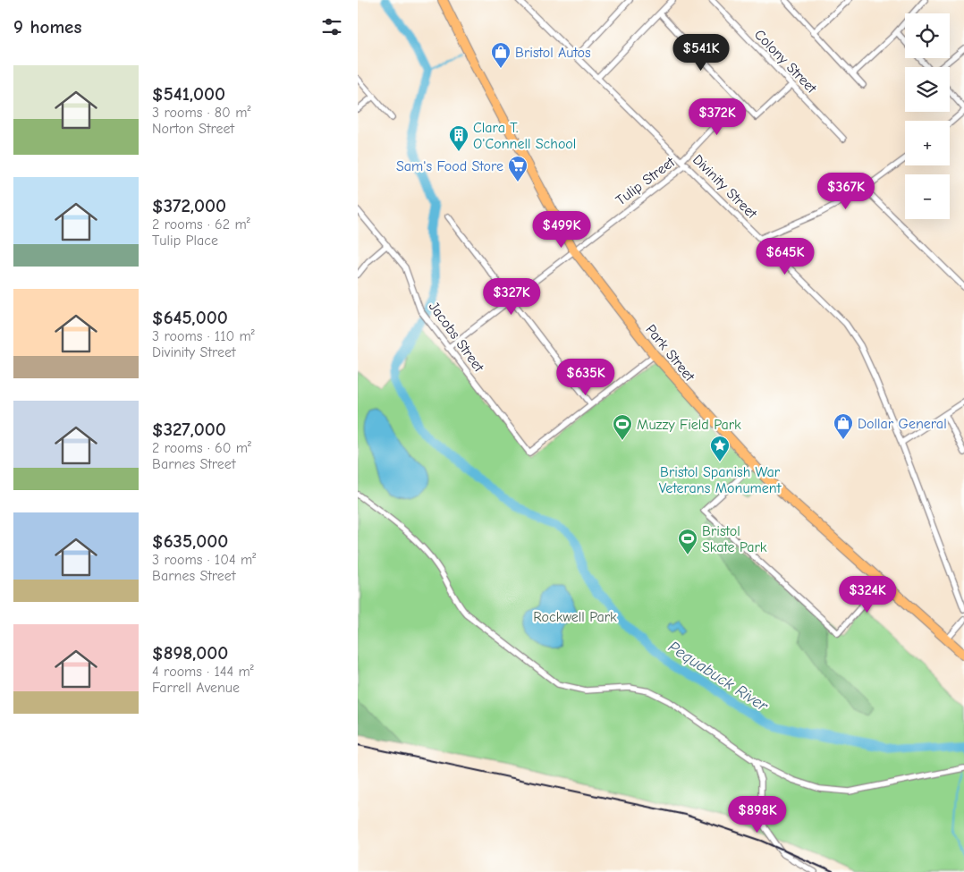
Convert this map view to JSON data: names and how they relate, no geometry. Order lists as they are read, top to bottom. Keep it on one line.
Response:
{"streets":{"highway":["Park Street"],"street":["Colony Street","Tulip Street","Divinity Street","Jacobs Street"]},"crossings":[["Tulip Street","Divinity Street"],["Tulip Street","Jacobs Street"],["Tulip Street","Park Street"]],"water":["Pequabuck River"],"parks":["Rockwell Park"],"places":{"shop":["Bristol Autos","Dollar General"],"building":["Clara T. O'Connell School"],"supermarket":["Sam's Food Store"],"sports":["Muzzy Field Park","Bristol Skate Park"],"place":["Bristol Spanish War Veterans Monument"]},"page":{"heading":"9 homes","map_buttons":["+","−"],"price":["$541K","$372K","$367K","$499K","$645K","$327K","$635K","$324K","$898K"],"list":[{"name":"$541,000","note":"3 rooms · 80 m² · Norton Street"},{"name":"$372,000","note":"2 rooms · 62 m² · Tulip Place"},{"name":"$645,000","note":"3 rooms · 110 m² · Divinity Street"},{"name":"$327,000","note":"2 rooms · 60 m² · Barnes Street"},{"name":"$635,000","note":"3 rooms · 104 m² · Barnes Street"},{"name":"$898,000","note":"4 rooms · 144 m² · Farrell Avenue"}]}}
